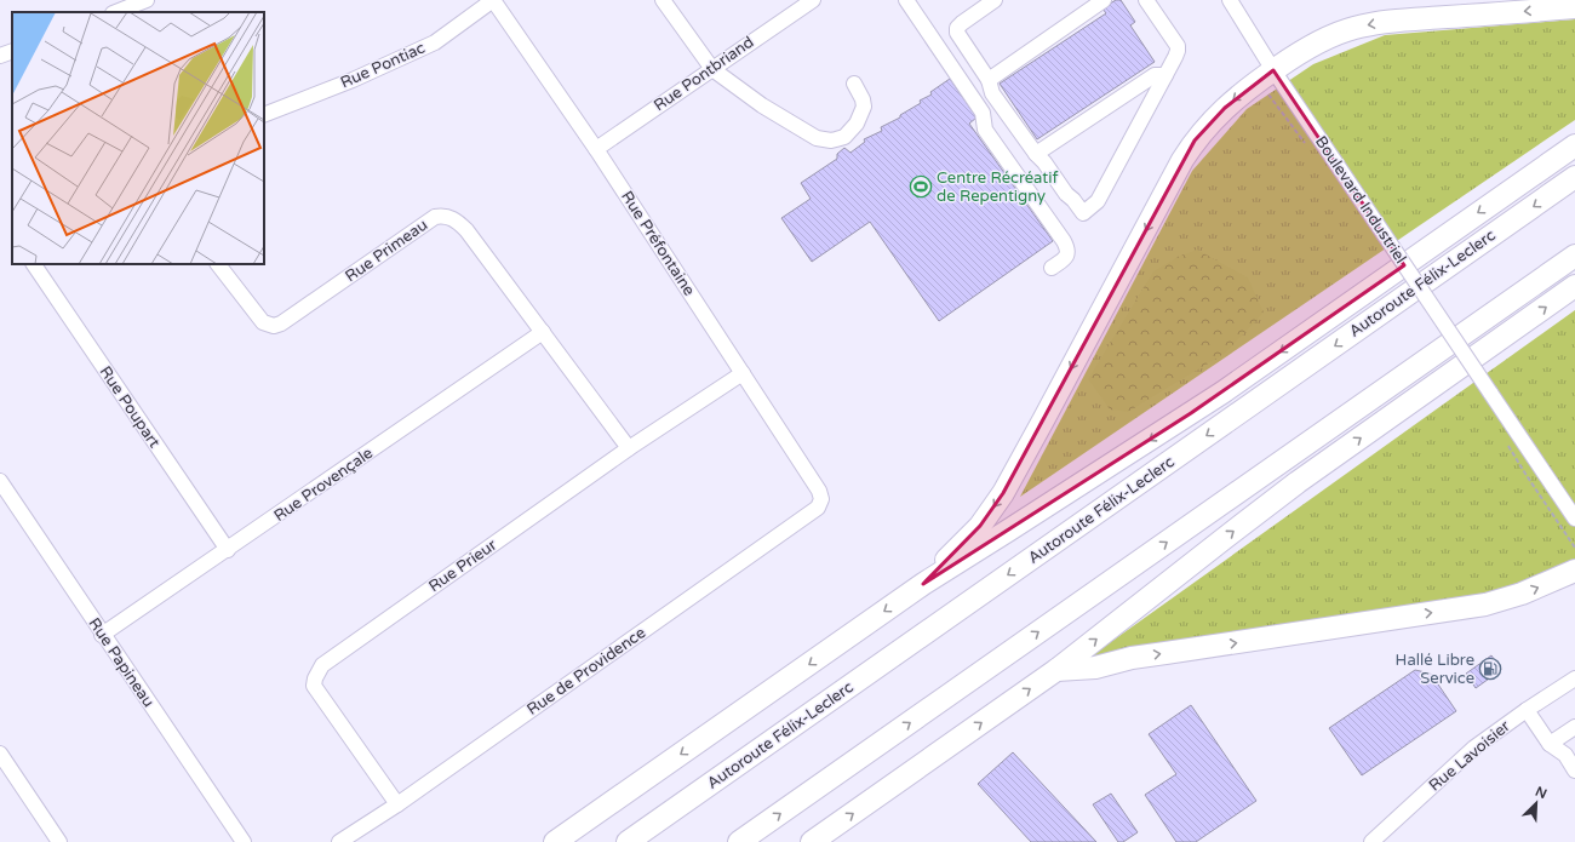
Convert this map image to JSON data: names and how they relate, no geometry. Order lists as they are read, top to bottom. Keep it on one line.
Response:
{"streets":{"highway":["Autoroute Félix-Leclerc"],"street":["Rue Pontiac","Rue Pontbriand","Boulevard Industriel","Rue Préfontaine","Rue Primeau","Rue Poupart","Rue Provençale","Rue Prieur","Rue Papineau","Rue de Providence","Rue Lavoisier"]},"crossings":[["Rue Pontiac","Rue Préfontaine"],["Rue Pontbriand","Rue Préfontaine"],["Rue Préfontaine","Rue Prieur"],["Rue Préfontaine","Rue de Providence"],["Rue Primeau","Rue Provençale"],["Rue Primeau","Rue Prieur"],["Rue Poupart","Rue Provençale"],["Rue Provençale","Rue Papineau"],["Rue Prieur","Rue de Providence"]],"places":{"sports":["Centre Récréatif de Repentigny"],"fuel station":["Hallé Libre Service"]},"north":"top right"}
